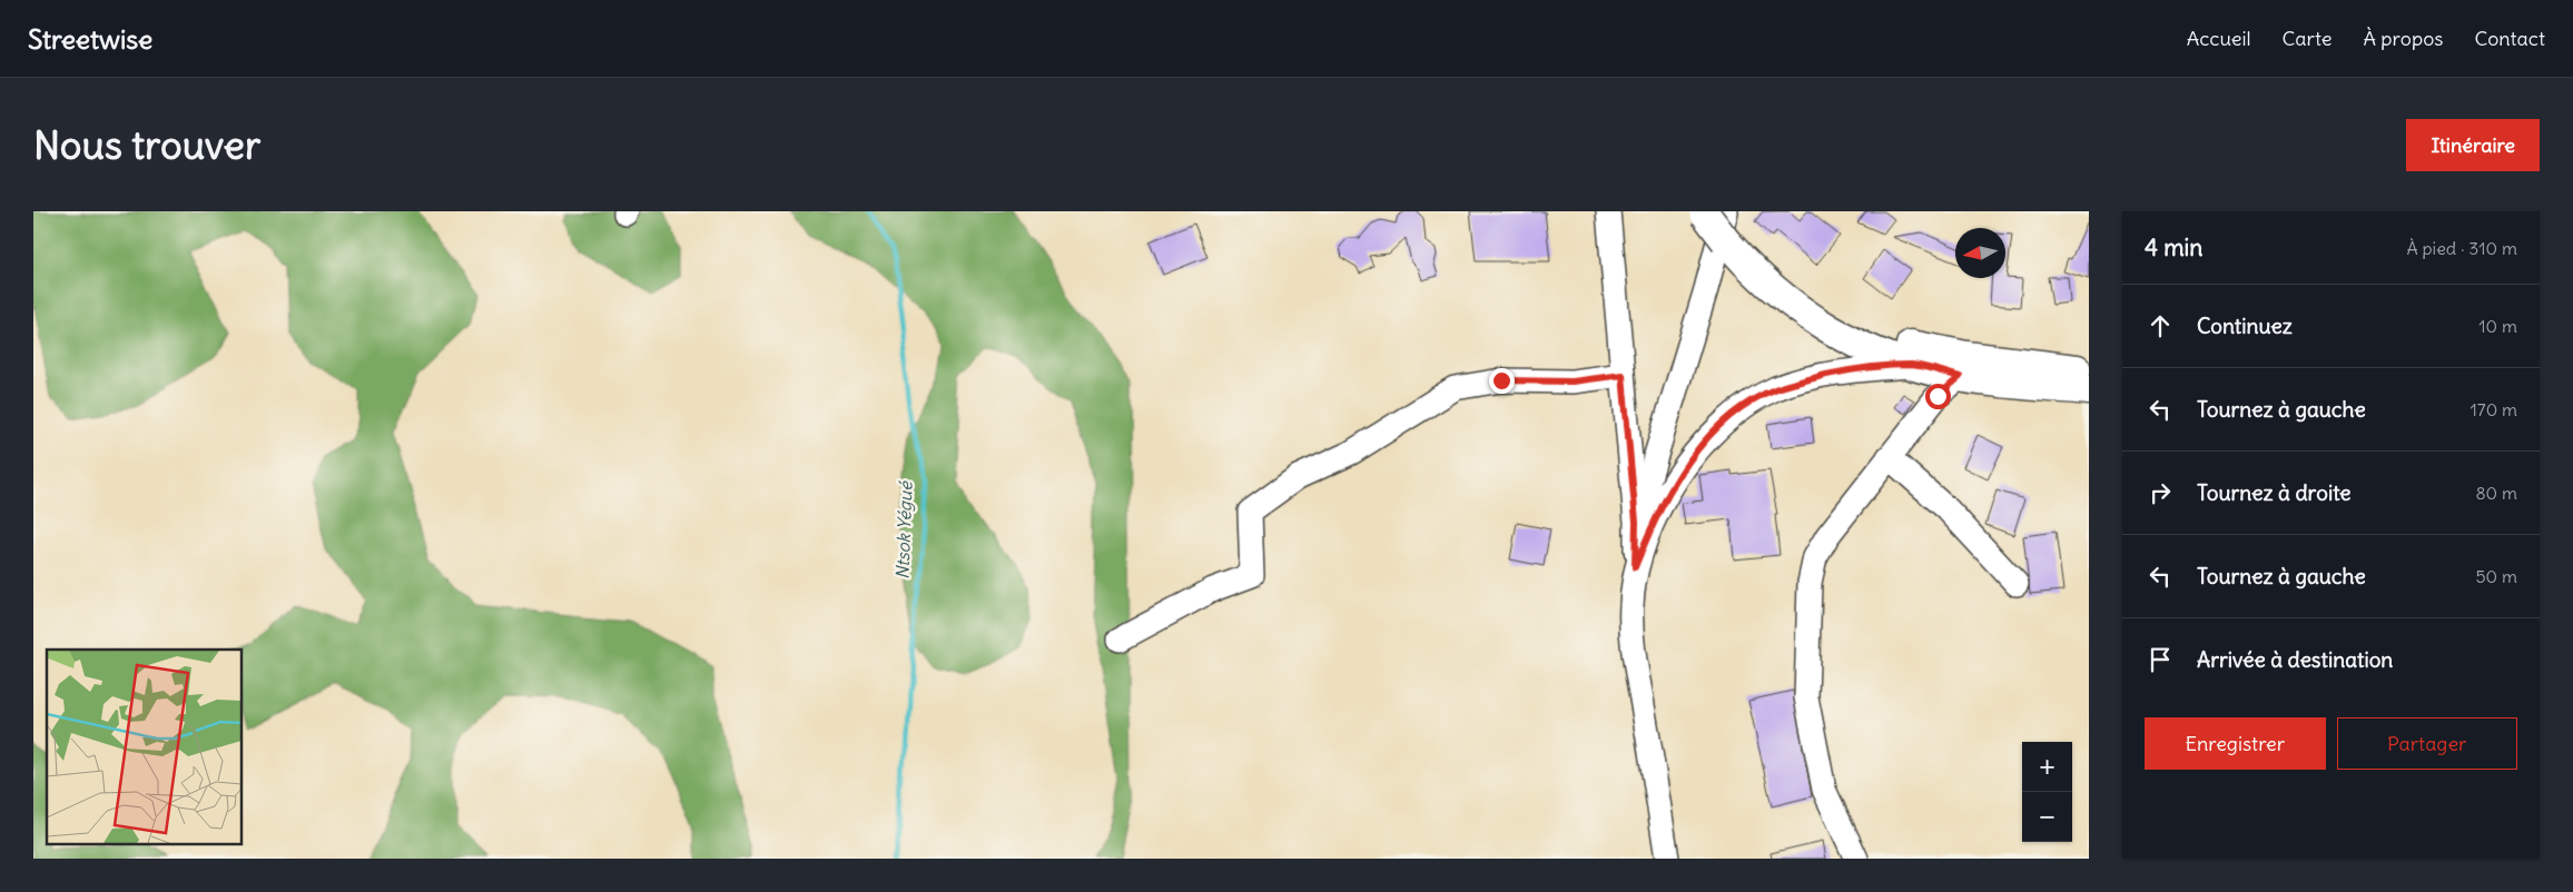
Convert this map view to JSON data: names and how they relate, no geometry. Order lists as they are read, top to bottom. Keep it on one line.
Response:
{"water":["Ntsok Yégué"],"north":"left","page":{"header":"Streetwise","nav":["Accueil","Carte","À propos","Contact"],"buttons":["Itinéraire",["Enregistrer","Partager"]],"title":"Nous trouver","heading":["4 min","À pied · 310 m"],"list":[["Continuez","10 m"],["Tournez à gauche","170 m"],["Tournez à droite","80 m"],["Tournez à gauche","50 m"],"Arrivée à destination"],"map_buttons":["+","−"]}}
